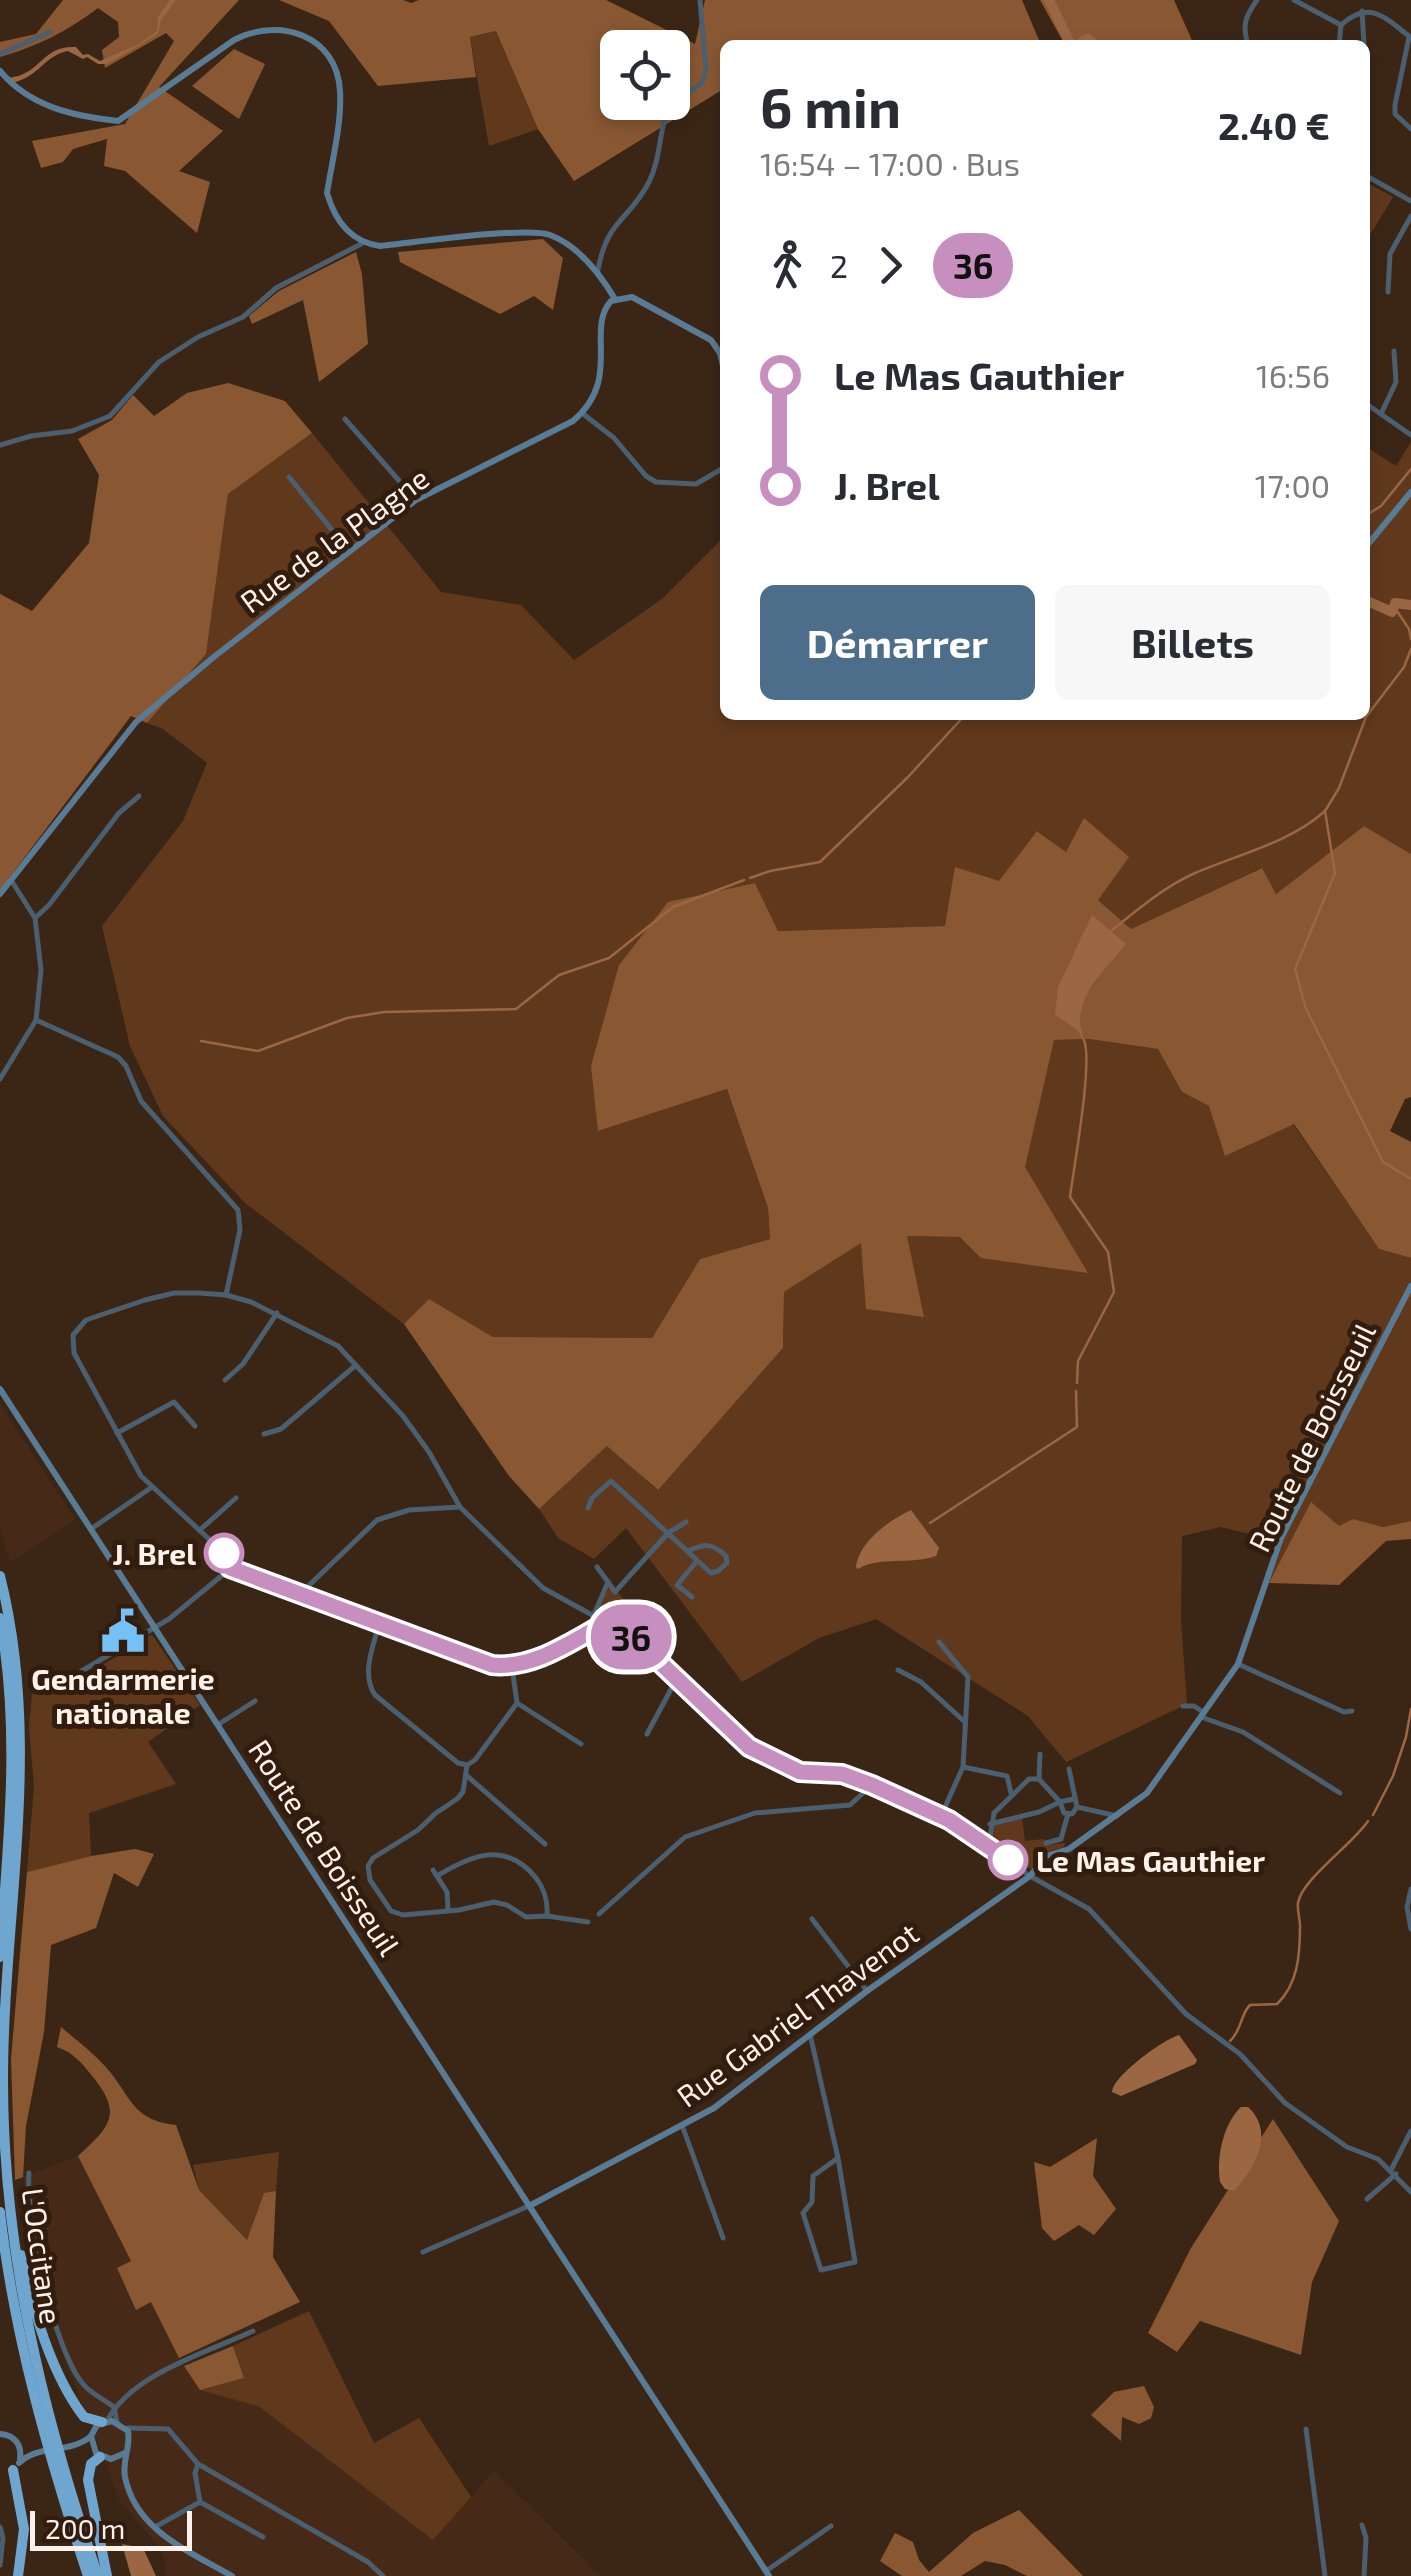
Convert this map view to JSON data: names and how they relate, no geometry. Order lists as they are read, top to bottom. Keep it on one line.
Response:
{"streets":{"highway":["L'Occitane"],"main road":["Rue de la Plagne","Route de Boisseuil","Rue Gabriel Thavenot"]},"crossings":[["Route de Boisseuil","Rue Gabriel Thavenot"]],"places":{"other":["J. Brel","Le Mas Gauthier"],"public building":["Gendarmerie nationale"]},"lines":["bus line 36"],"scale_bar":"200 m","page":{"on_map":"36","heading":["6 min","16:54 – 17:00 · Bus","2.40 €"],"legs":["2","36"],"list":[{"name":"Le Mas Gauthier","value":"16:56"},{"name":"J. Brel","value":"17:00"}],"buttons":["Démarrer","Billets"],"scale":"200 m"}}
